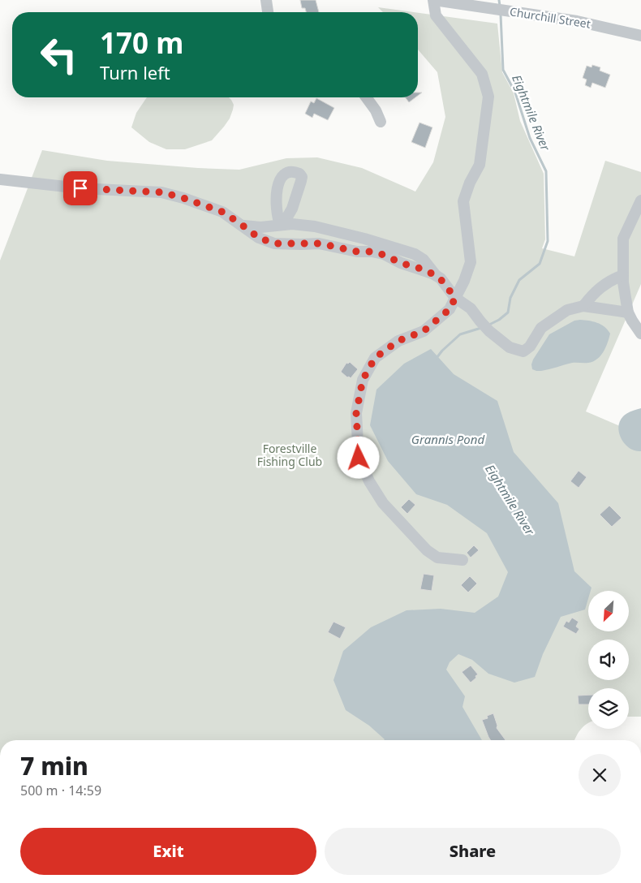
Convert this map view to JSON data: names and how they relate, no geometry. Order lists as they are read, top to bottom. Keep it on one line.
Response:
{"streets":{"street":["Churchill Street"]},"water":["Eightmile River","Grannis Pond"],"parks":["Forestville Fishing Club"],"north":"bottom left","page":{"turn":["170 m","Turn left"],"heading":["7 min","500 m · 14:59"],"buttons":["Exit","Share"]}}
